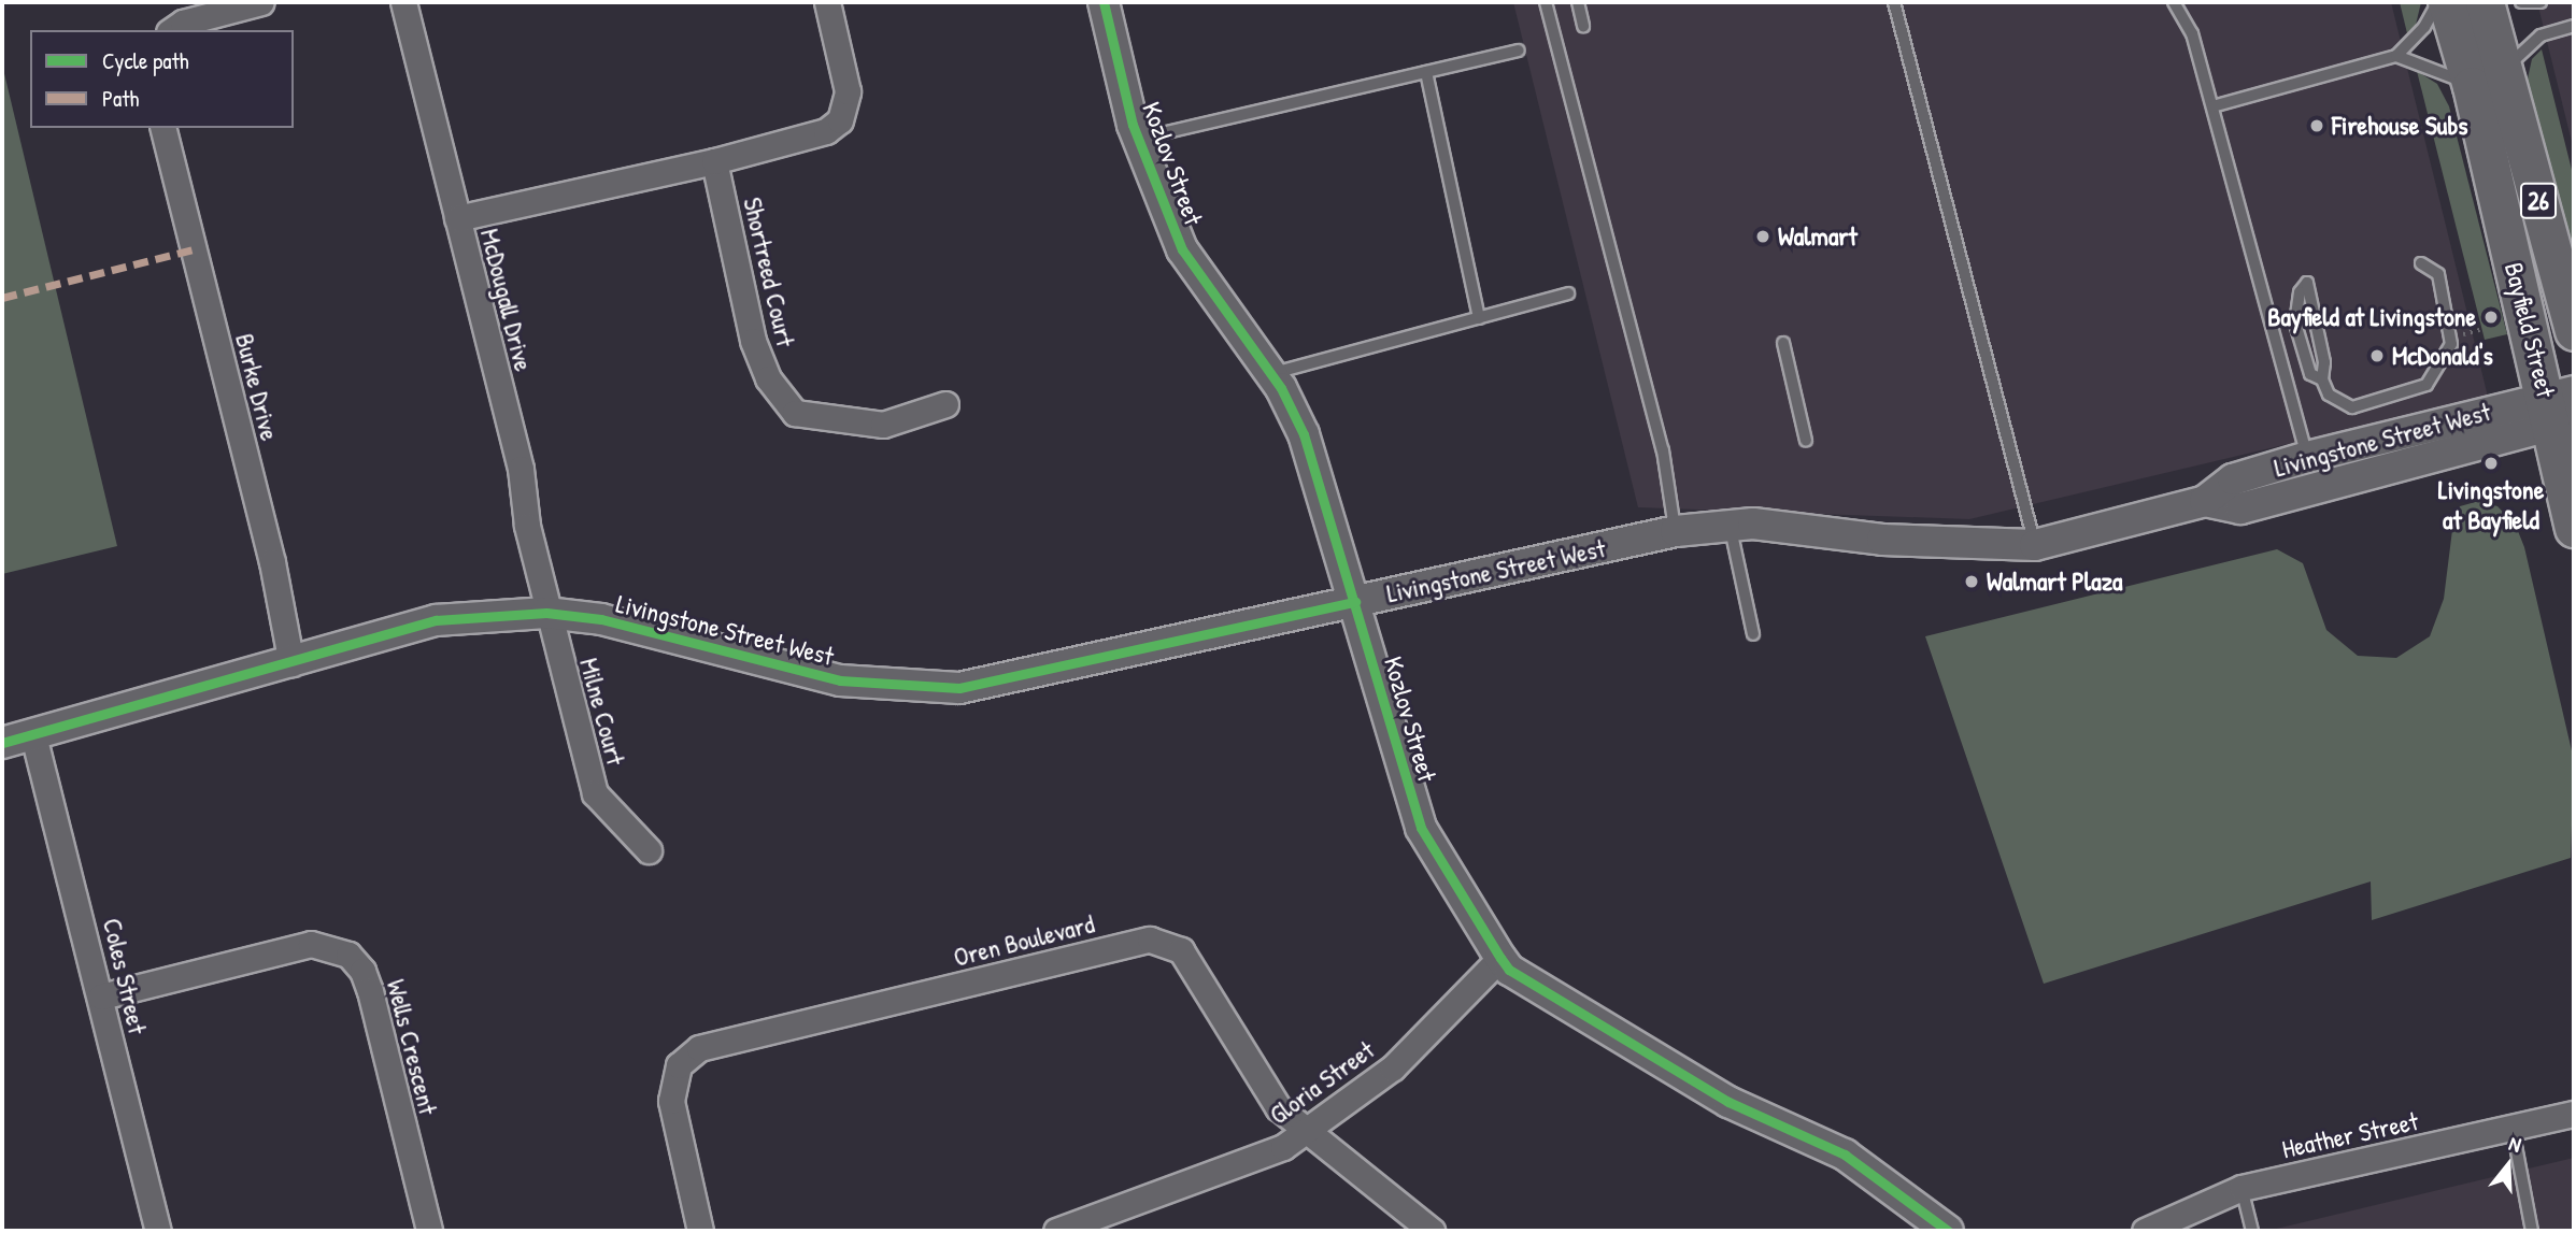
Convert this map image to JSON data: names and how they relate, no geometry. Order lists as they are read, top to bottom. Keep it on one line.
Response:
{"streets":{"main road":["26","Bayfield Street"],"street":["Kozlov Street","Shortreed Court","McDougall Drive","Burke Drive","Livingstone Street West","Milne Court","Oren Boulevard","Coles Street","Wells Crescent","Gloria Street","Heather Street"]},"crossings":[["Kozlov Street","Livingstone Street West"],["Kozlov Street","Gloria Street"],["McDougall Drive","Livingstone Street West"],["McDougall Drive","Milne Court"],["Bayfield Street","Livingstone Street West"],["Burke Drive","Livingstone Street West"],["Livingstone Street West","Milne Court"],["Livingstone Street West","Coles Street"],["Oren Boulevard","Gloria Street"],["Coles Street","Wells Crescent"]],"places":["Firehouse Subs","Walmart","Bayfield at Livingstone","McDonald's","Livingstone at Bayfield","Walmart Plaza"],"legend":["Cycle path","Path"],"north":"top"}
